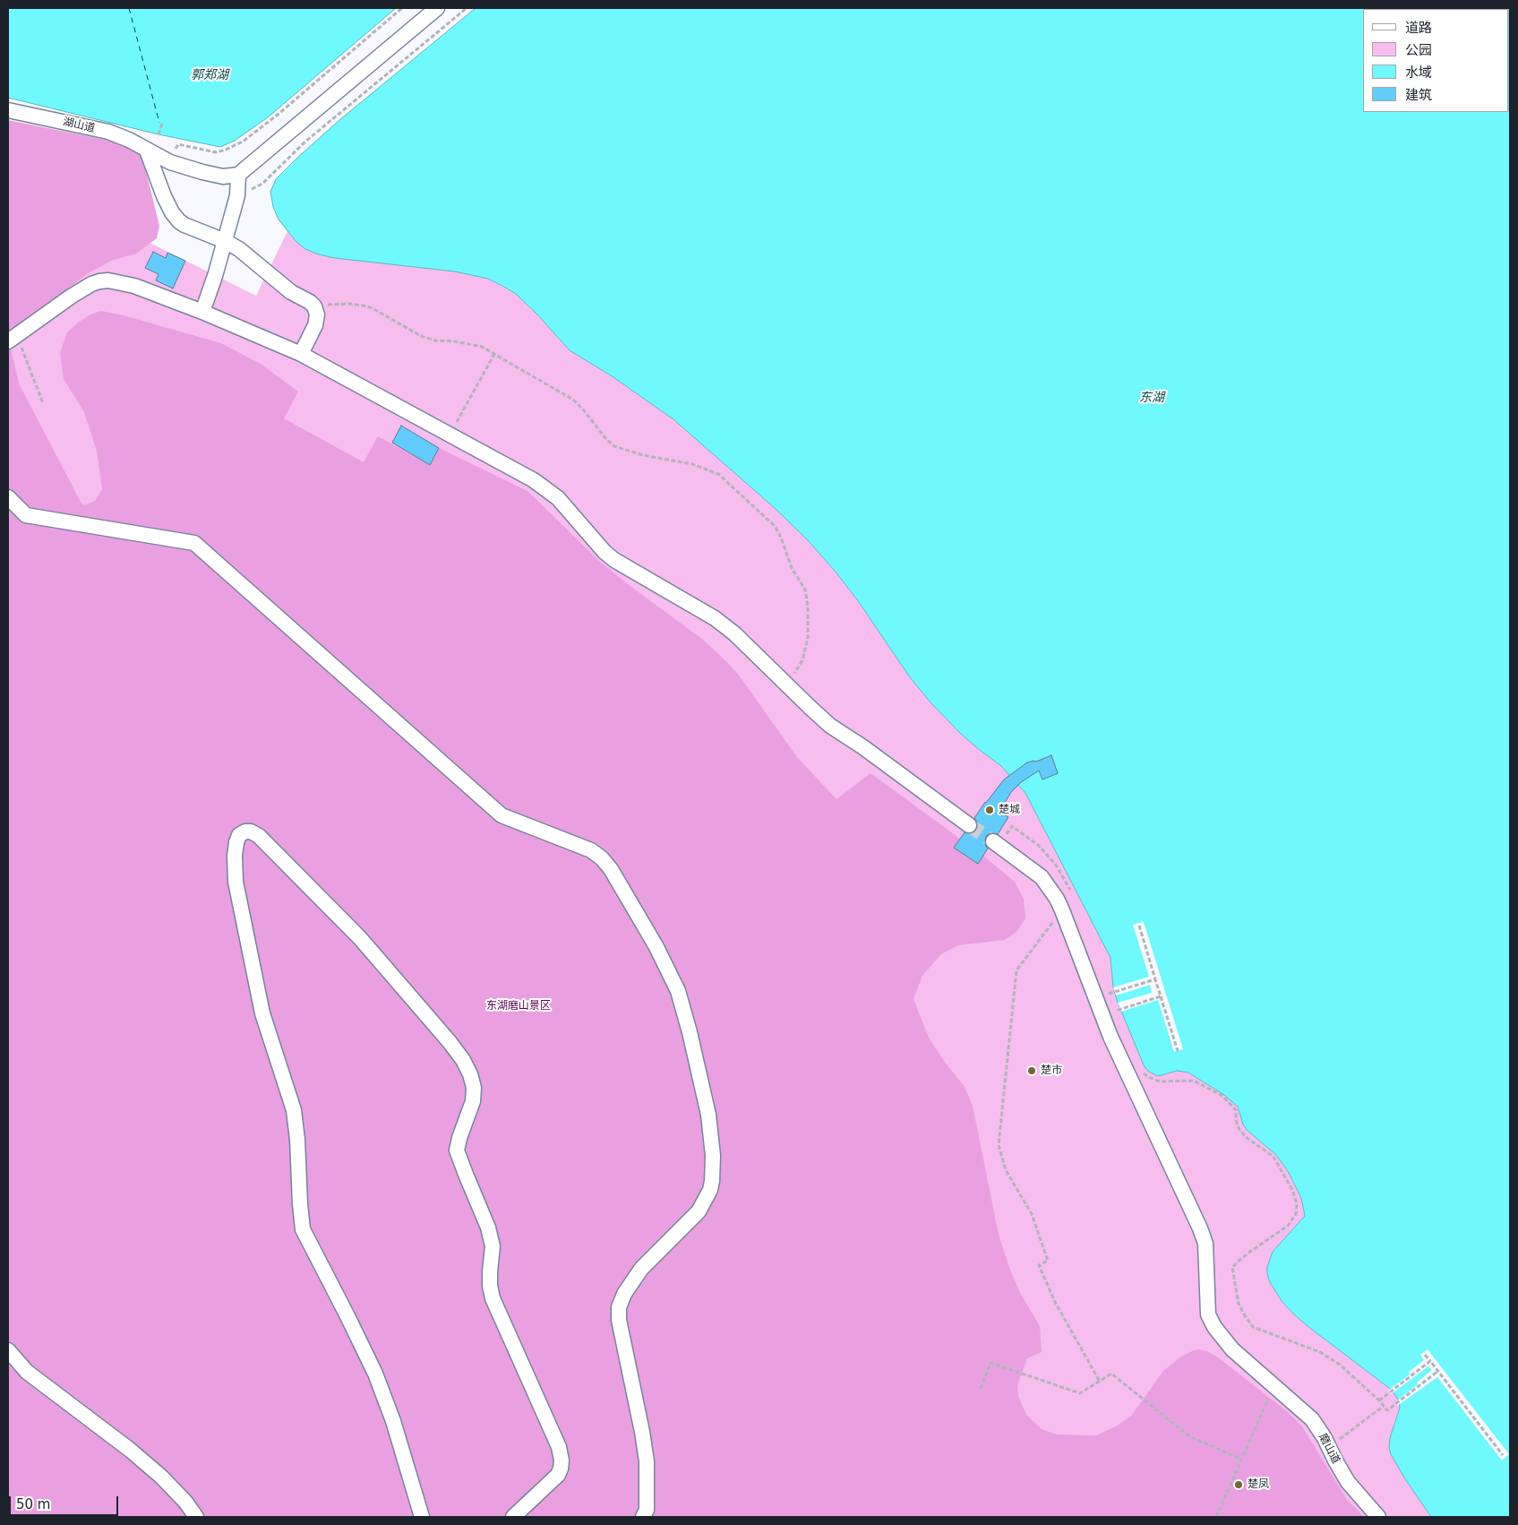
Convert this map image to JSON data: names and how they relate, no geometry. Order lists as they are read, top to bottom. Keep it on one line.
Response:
{"streets":{"street":["湖山道","磨山道"]},"water":["郭郑湖","东湖"],"parks":["东湖磨山景区"],"places":["楚城","楚市","楚凤"],"legend":["道路","公园","水域","建筑"],"scale_bar":"50 m"}
